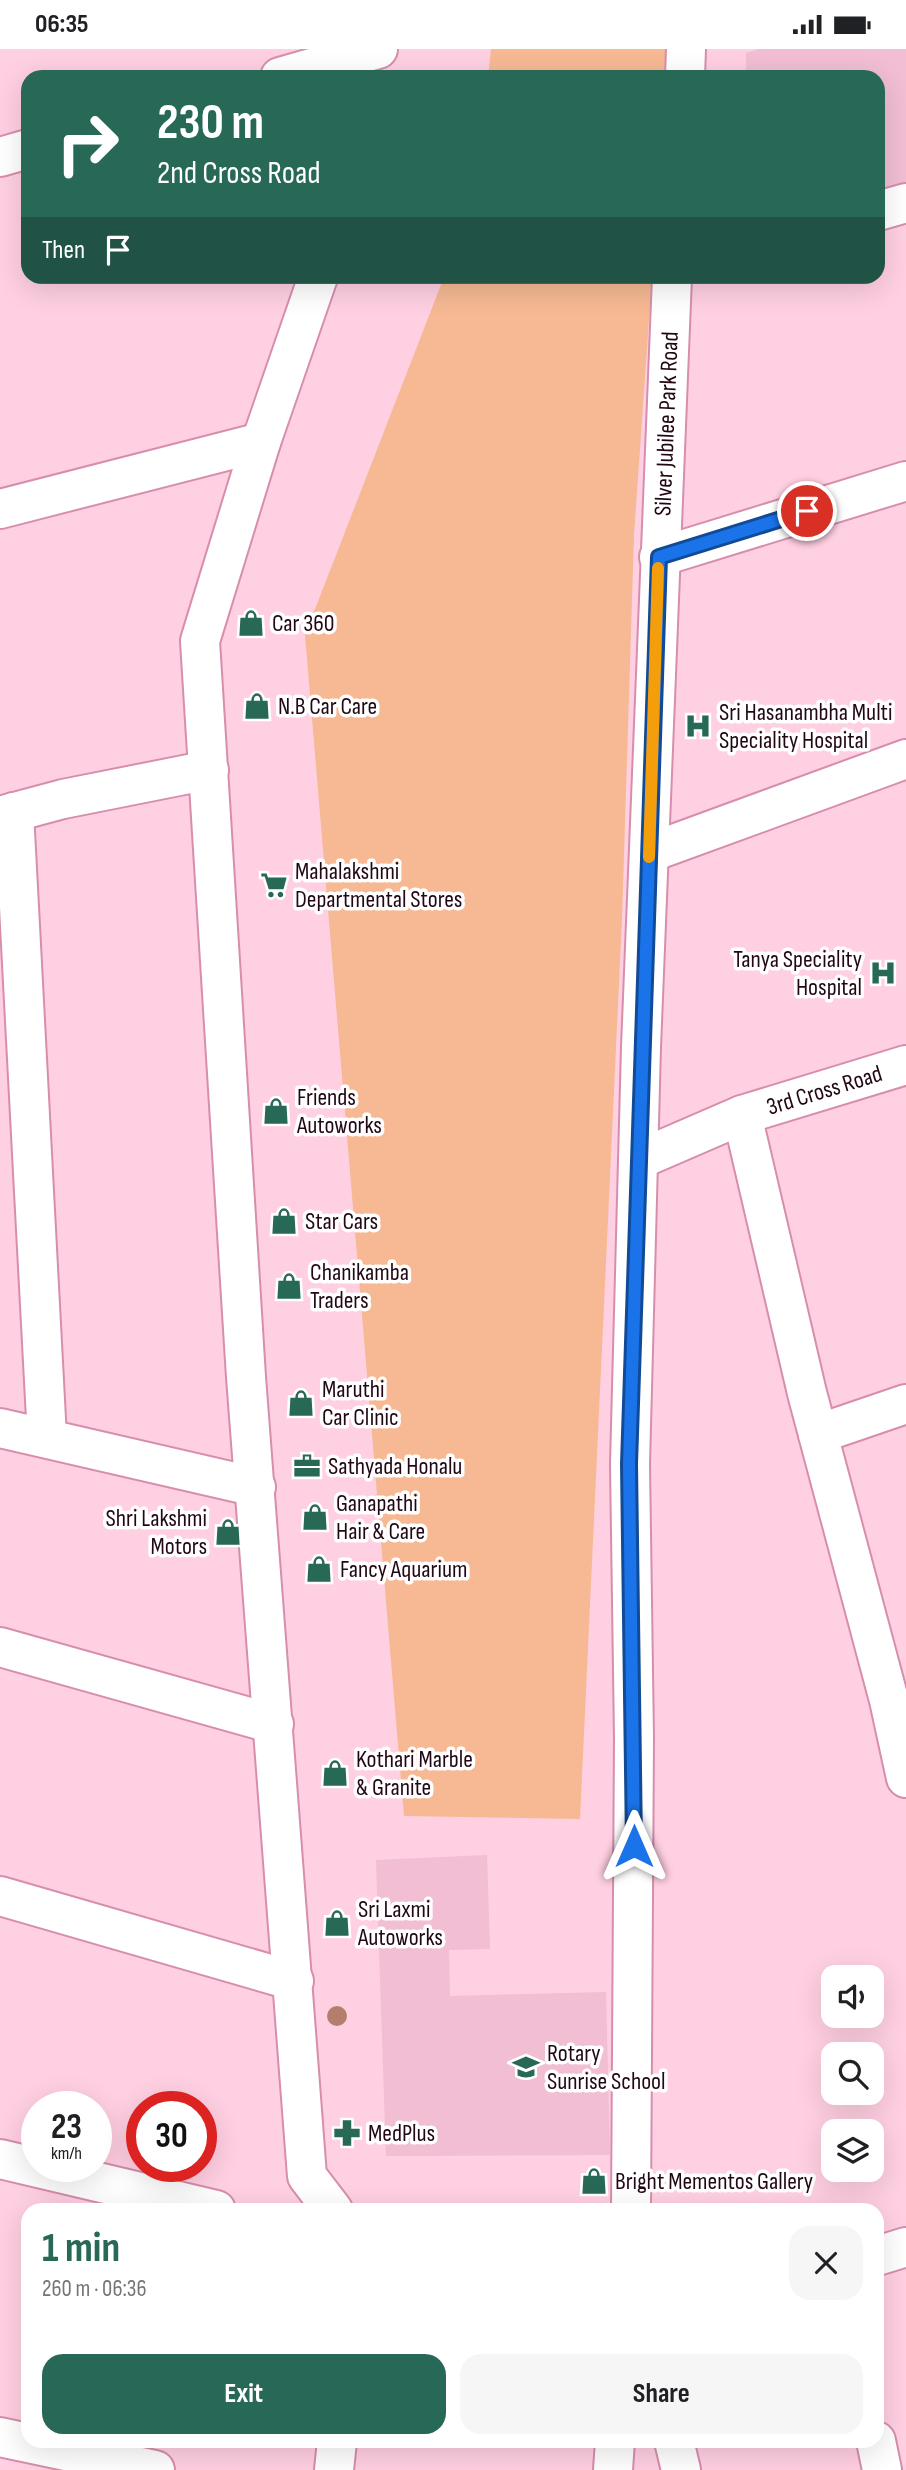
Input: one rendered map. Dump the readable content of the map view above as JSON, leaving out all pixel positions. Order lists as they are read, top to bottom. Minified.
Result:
{"streets":{"street":["Silver Jubilee Park Road","3rd Cross Road"]},"crossings":[["Silver Jubilee Park Road","3rd Cross Road"]],"places":{"shop":["Car 360","N.B Car Care","Friends Autoworks","Star Cars","Chanikamba Traders","Maruthi Car Clinic","Ganapathi Hair & Care","Shri Lakshmi Motors","Fancy Aquarium","Kothari Marble & Granite","Sri Laxmi Autoworks","Bright Mementos Gallery"],"hospital":["Sri Hasanambha Multi Speciality Hospital","Tanya Speciality Hospital"],"supermarket":["Mahalakshmi Departmental Stores"],"office":["Sathyada Honalu"],"school or university":["Rotary Sunrise School"],"pharmacy":["MedPlus"]},"page":{"status":"06:35","turn":["230 m","2nd Cross Road"],"then":"Then","speed":"23 km/h","limit":"30","heading":["1 min","260 m · 06:36"],"buttons":["Exit","Share"]}}
